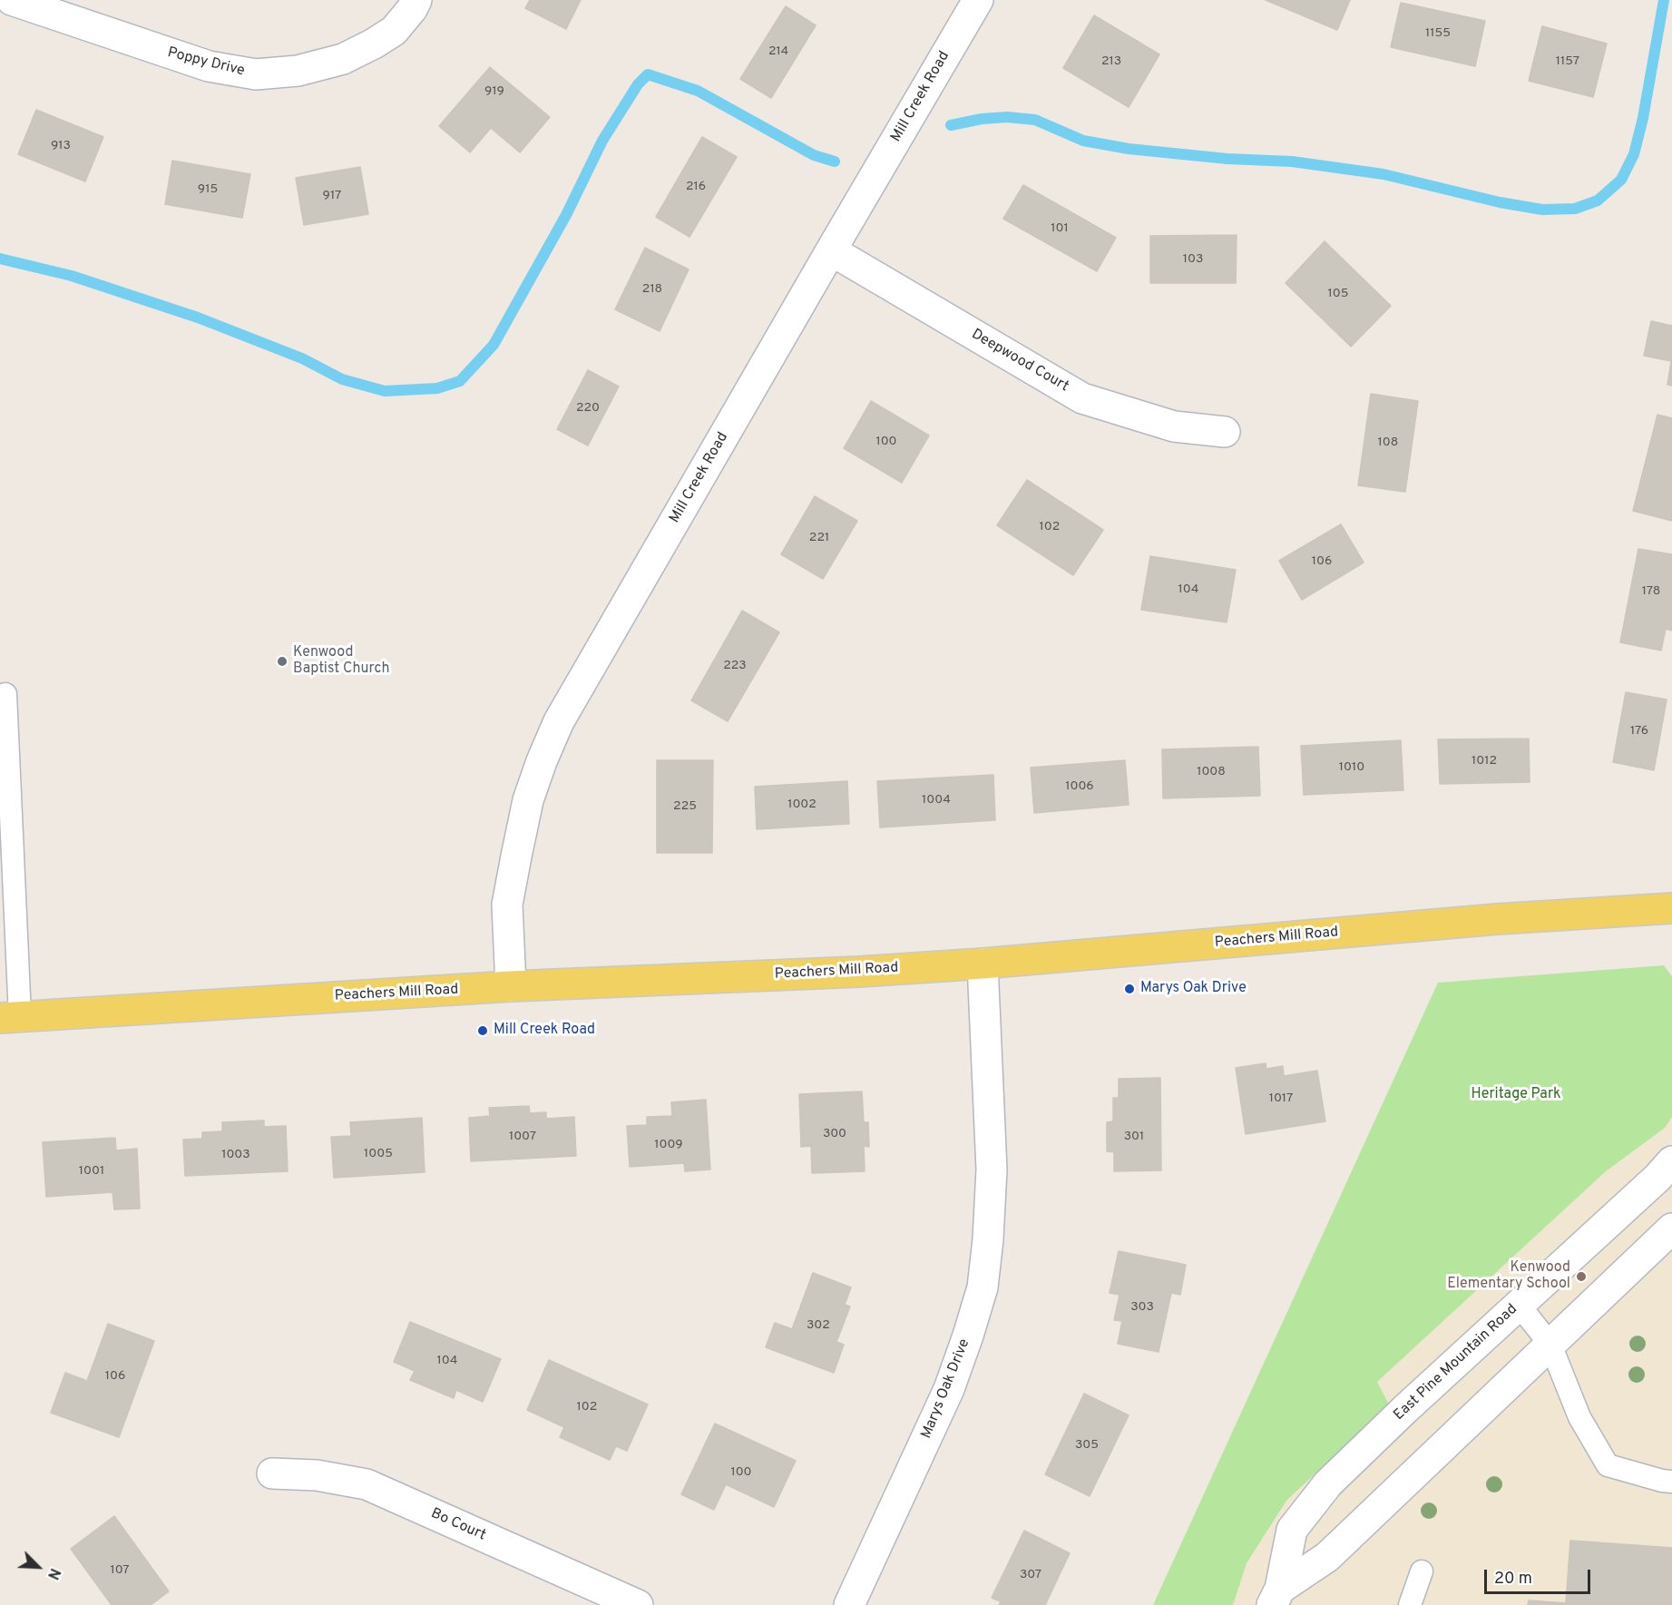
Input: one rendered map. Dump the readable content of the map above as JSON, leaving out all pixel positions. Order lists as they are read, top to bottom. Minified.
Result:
{"streets":{"main road":["Peachers Mill Road"],"street":["Poppy Drive","Mill Creek Road","Deepwood Court","East Pine Mountain Road","Marys Oak Drive","Bo Court"]},"crossings":[["Mill Creek Road","Deepwood Court"],["Mill Creek Road","Peachers Mill Road"],["Peachers Mill Road","Marys Oak Drive"]],"parks":["Heritage Park"],"places":["Kenwood Baptist Church","Marys Oak Drive","Mill Creek Road","Kenwood Elementary School"],"house_numbers":["1155","214","213","1157","919","913","216","915","917","101","103","218","105","220","100","108","102","221","106","104","178","223","176","1012","1010","1008","1006","1004","1002","225","1017","300","1007","301","1009","1005","1003","1001","303","302","104","106","102","305","100","107","307"],"scale_bar":"20 m","north":"bottom right"}
